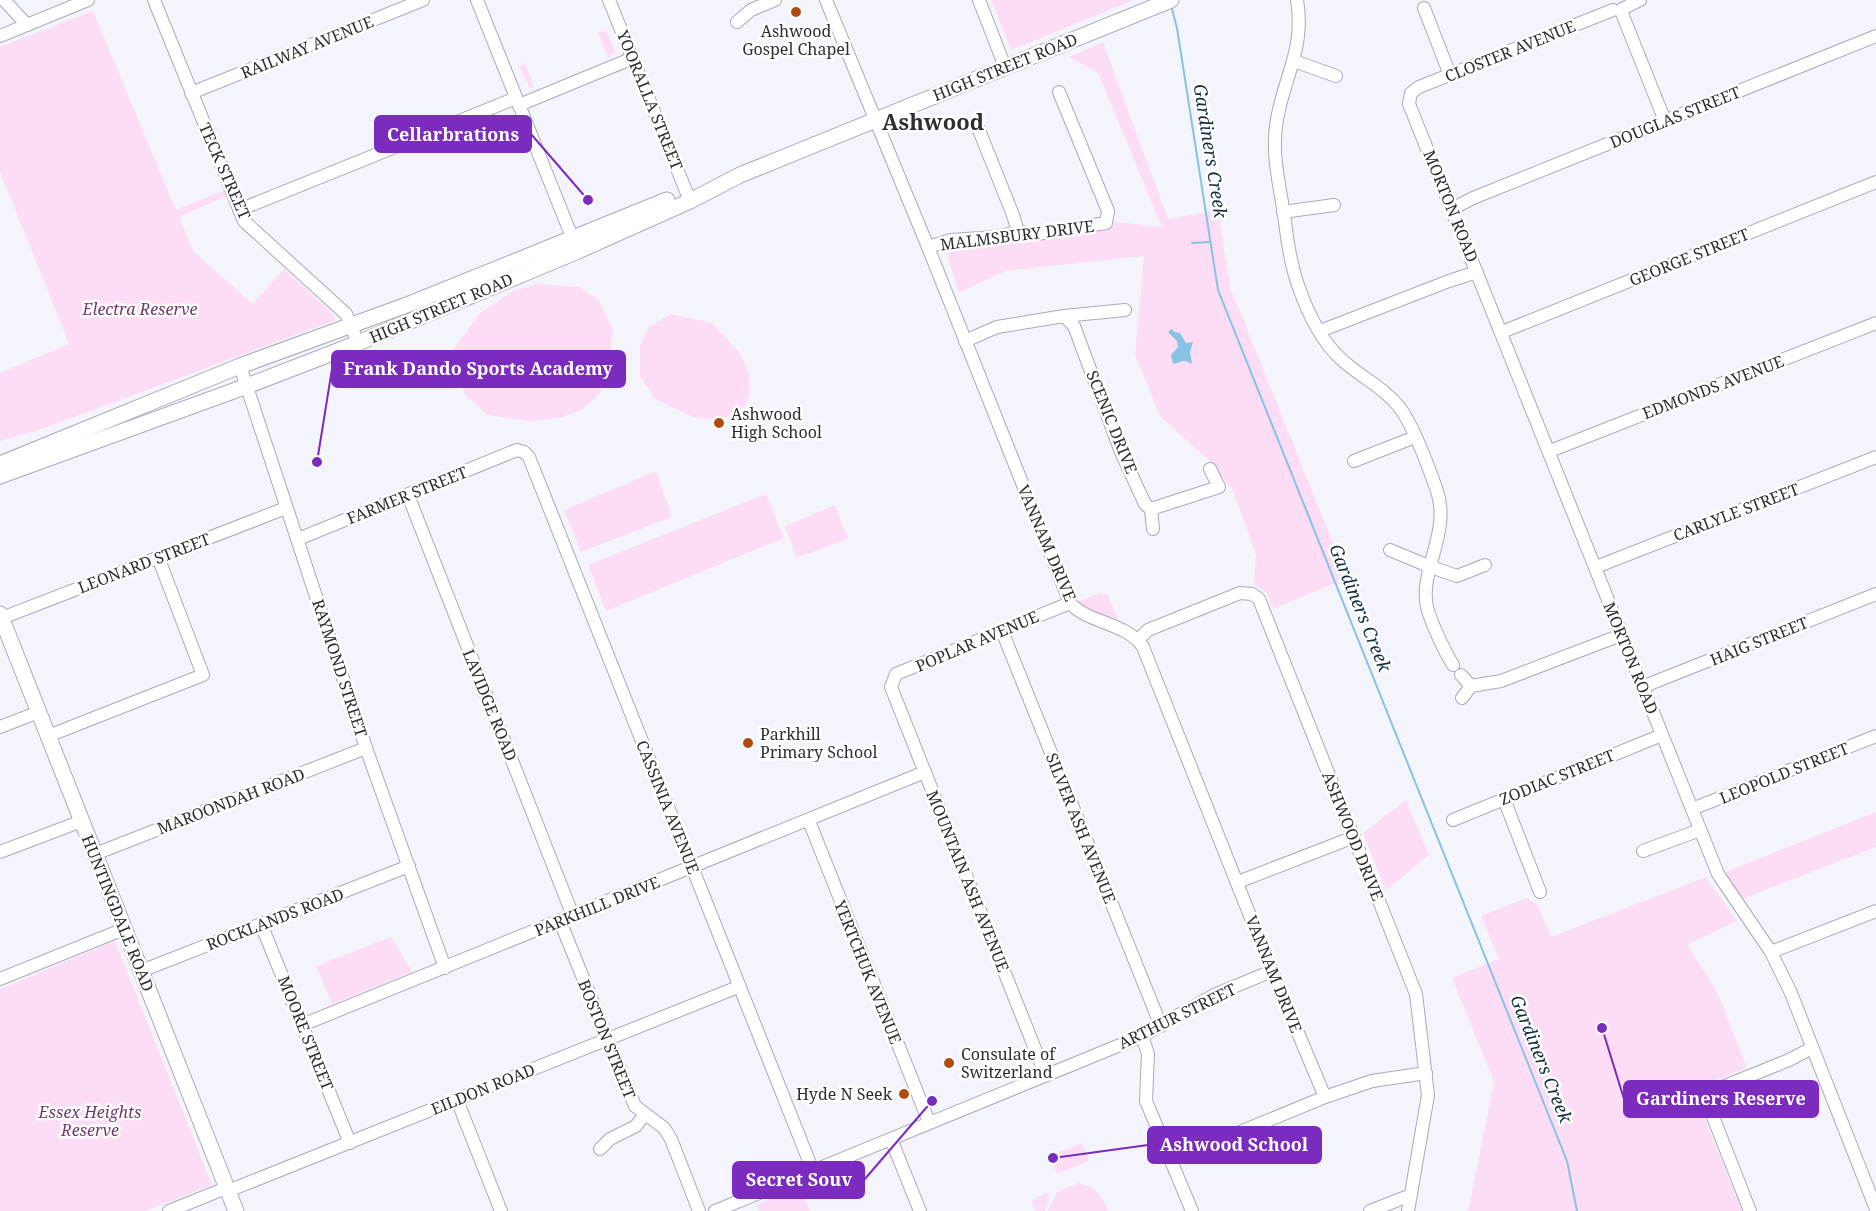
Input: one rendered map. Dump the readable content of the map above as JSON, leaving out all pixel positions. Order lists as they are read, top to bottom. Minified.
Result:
{"streets":{"main road":["HIGH STREET ROAD","HUNTINGDALE ROAD"],"street":["RAILWAY AVENUE","CLOSTER AVENUE","YOORALLA STREET","DOUGLAS STREET","TECK STREET","MORTON ROAD","MALMSBURY DRIVE","GEORGE STREET","EDMONDS AVENUE","SCENIC DRIVE","FARMER STREET","CARLYLE STREET","VANNAM DRIVE","LEONARD STREET","POPLAR AVENUE","HAIG STREET","RAYMOND STREET","LAVIDGE ROAD","LEOPOLD STREET","ZODIAC STREET","MAROONDAH ROAD","CASSINIA AVENUE","SILVER ASH AVENUE","ASHWOOD DRIVE","MOUNTAIN ASH AVENUE","PARKHILL DRIVE","ROCKLANDS ROAD","YERTCHUK AVENUE","ARTHUR STREET","MOORE STREET","BOSTON STREET","EILDON ROAD"]},"crossings":[["RAILWAY AVENUE","TECK STREET"],["CLOSTER AVENUE","MORTON ROAD"],["HIGH STREET ROAD","YOORALLA STREET"],["HIGH STREET ROAD","TECK STREET"],["HIGH STREET ROAD","VANNAM DRIVE"],["HIGH STREET ROAD","RAYMOND STREET"],["DOUGLAS STREET","MORTON ROAD"],["MORTON ROAD","GEORGE STREET"],["MORTON ROAD","EDMONDS AVENUE"],["MORTON ROAD","CARLYLE STREET"],["MORTON ROAD","HAIG STREET"],["MORTON ROAD","LEOPOLD STREET"],["MORTON ROAD","ZODIAC STREET"],["MALMSBURY DRIVE","VANNAM DRIVE"],["FARMER STREET","RAYMOND STREET"],["FARMER STREET","LAVIDGE ROAD"],["FARMER STREET","CASSINIA AVENUE"],["VANNAM DRIVE","POPLAR AVENUE"],["VANNAM DRIVE","ASHWOOD DRIVE"],["VANNAM DRIVE","ARTHUR STREET"],["LEONARD STREET","RAYMOND STREET"],["LEONARD STREET","HUNTINGDALE ROAD"],["POPLAR AVENUE","SILVER ASH AVENUE"],["POPLAR AVENUE","MOUNTAIN ASH AVENUE"],["RAYMOND STREET","MAROONDAH ROAD"],["RAYMOND STREET","PARKHILL DRIVE"],["RAYMOND STREET","ROCKLANDS ROAD"],["LAVIDGE ROAD","PARKHILL DRIVE"],["MAROONDAH ROAD","HUNTINGDALE ROAD"],["CASSINIA AVENUE","PARKHILL DRIVE"],["CASSINIA AVENUE","ARTHUR STREET"],["CASSINIA AVENUE","EILDON ROAD"],["SILVER ASH AVENUE","ARTHUR STREET"],["MOUNTAIN ASH AVENUE","PARKHILL DRIVE"],["MOUNTAIN ASH AVENUE","ARTHUR STREET"],["PARKHILL DRIVE","YERTCHUK AVENUE"],["PARKHILL DRIVE","MOORE STREET"],["PARKHILL DRIVE","BOSTON STREET"],["HUNTINGDALE ROAD","ROCKLANDS ROAD"],["HUNTINGDALE ROAD","EILDON ROAD"],["ROCKLANDS ROAD","MOORE STREET"],["YERTCHUK AVENUE","ARTHUR STREET"],["MOORE STREET","EILDON ROAD"],["BOSTON STREET","EILDON ROAD"]],"districts":["Ashwood"],"water":["Gardiners Creek"],"parks":["Electra Reserve","Essex Heights Reserve"],"places":["Ashwood Gospel Chapel","Cellarbrations","Ashwood High School","Frank Dando Sports Academy","Parkhill Primary School","Gardiners Reserve","Consulate of Switzerland","Hyde N Seek","Secret Souv","Ashwood School"]}
